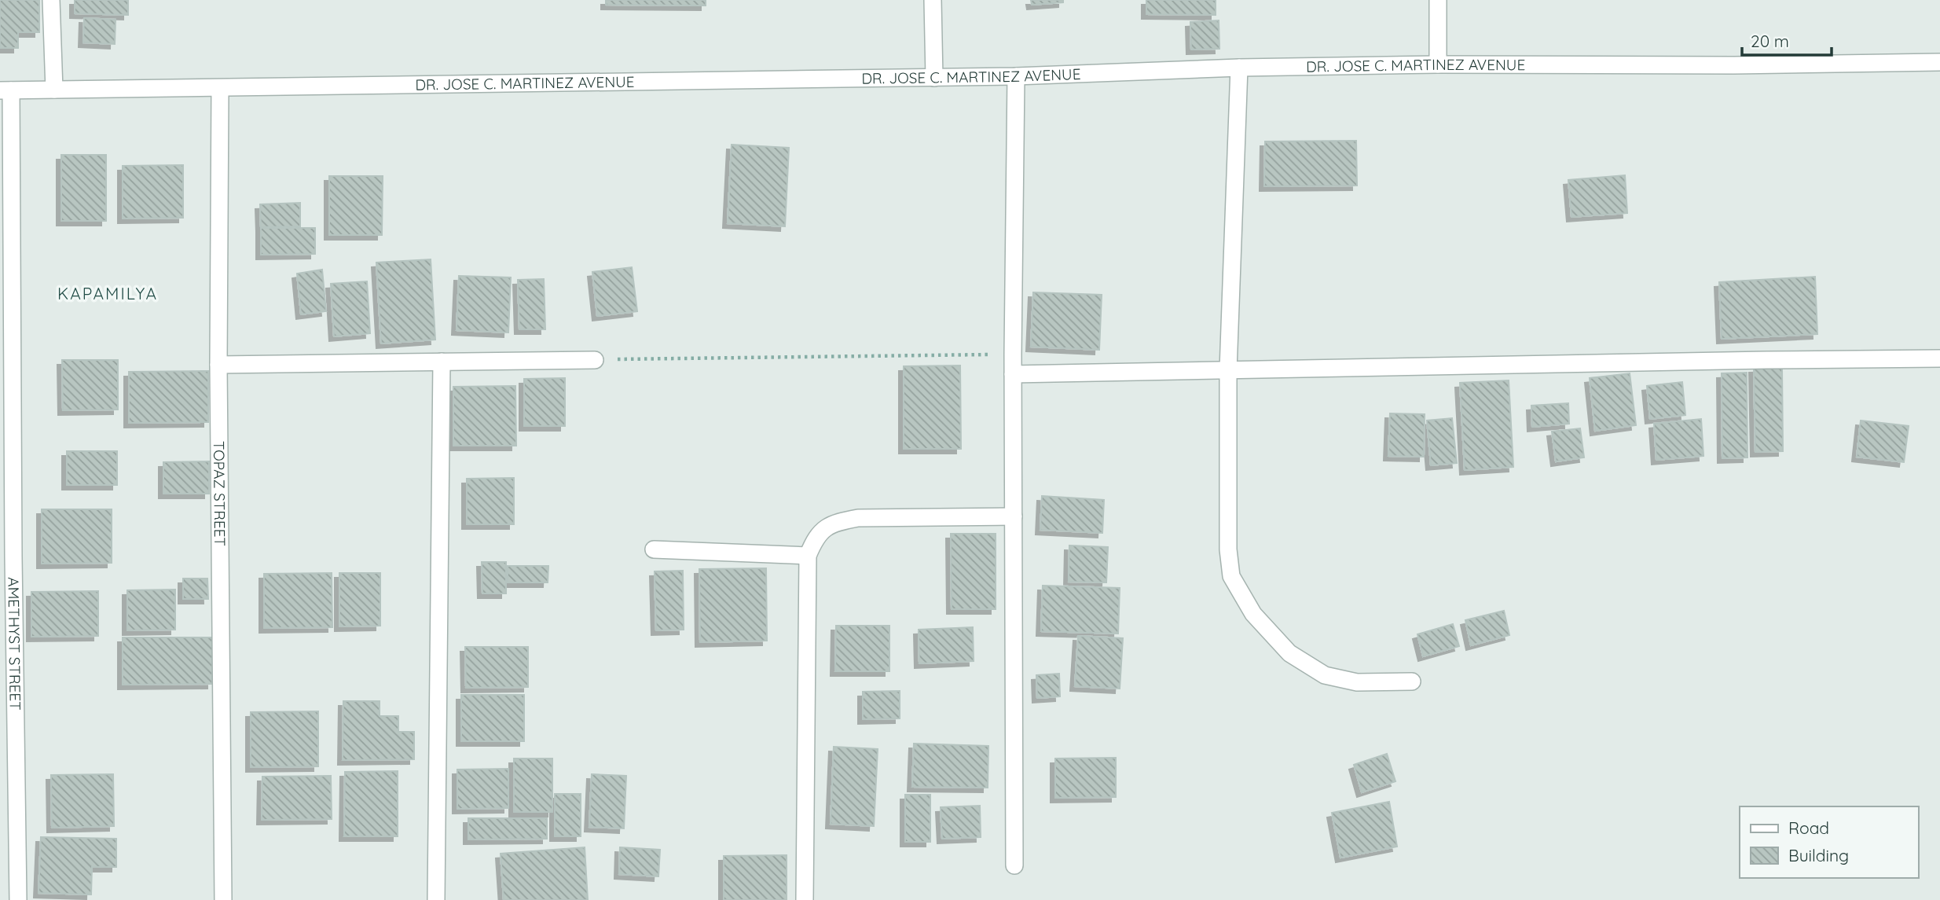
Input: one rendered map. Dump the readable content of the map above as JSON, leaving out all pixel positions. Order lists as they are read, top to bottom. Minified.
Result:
{"streets":{"street":["DR. JOSE C. MARTINEZ AVENUE","TOPAZ STREET","AMETHYST STREET"]},"crossings":[["DR. JOSE C. MARTINEZ AVENUE","TOPAZ STREET"],["DR. JOSE C. MARTINEZ AVENUE","AMETHYST STREET"]],"districts":["KAPAMILYA"],"legend":["Road","Building"],"scale_bar":"20 m"}
